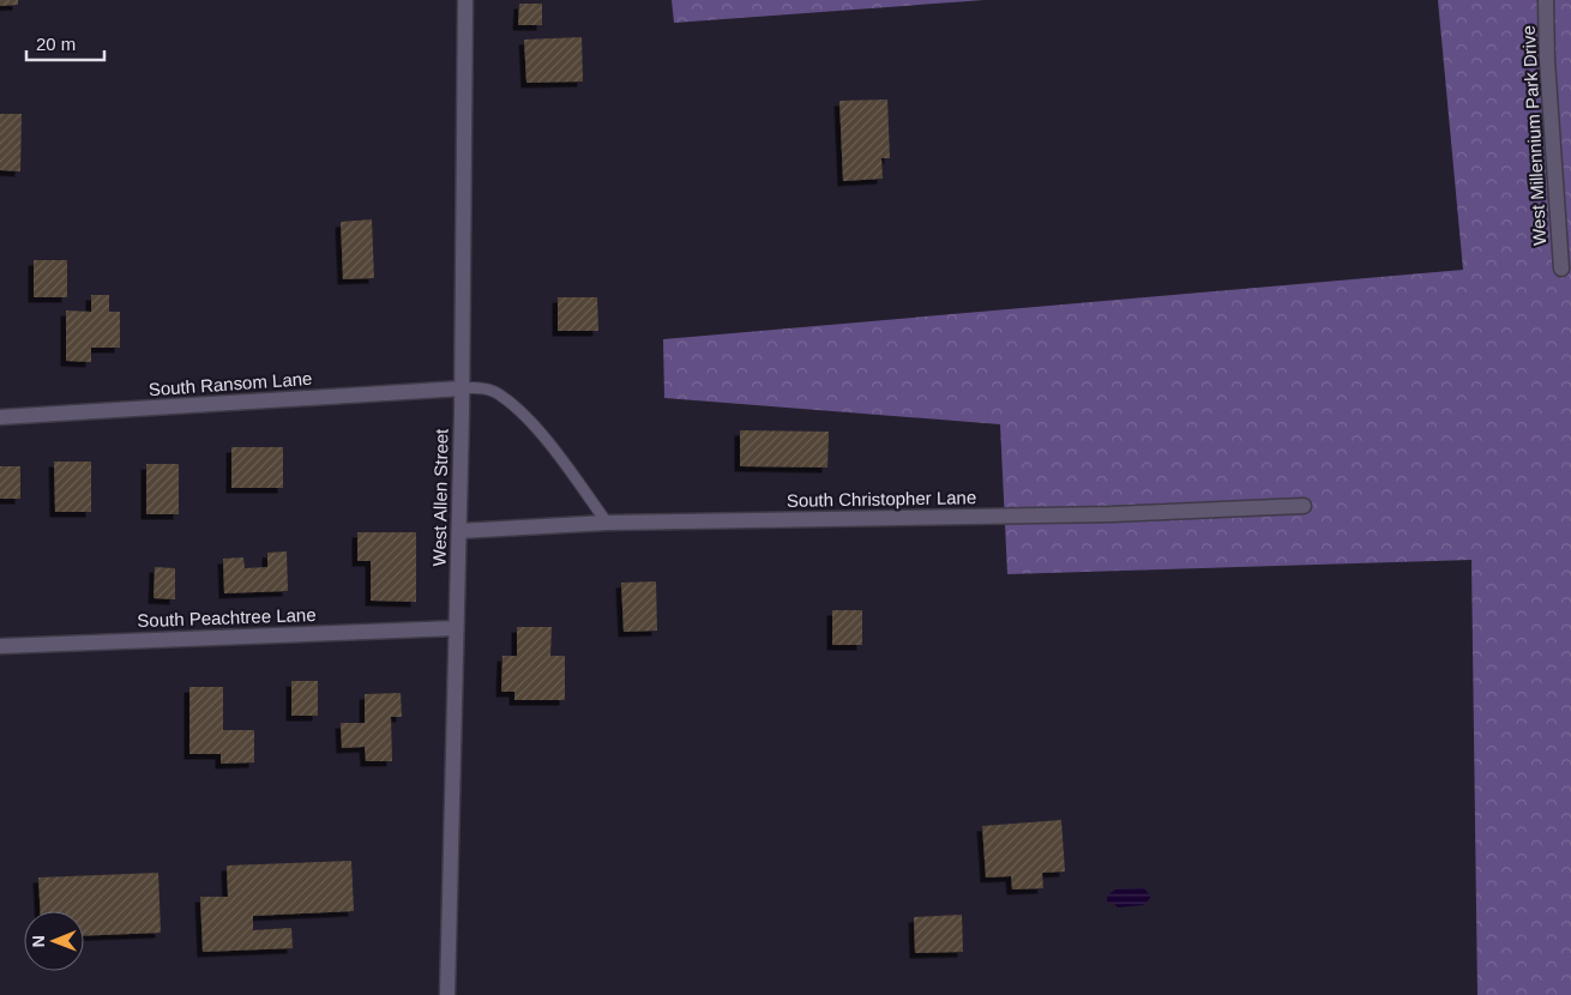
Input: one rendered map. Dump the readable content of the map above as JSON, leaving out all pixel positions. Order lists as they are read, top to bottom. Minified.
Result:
{"streets":{"street":["West Millennium Park Drive","South Ransom Lane","West Allen Street","South Christopher Lane","South Peachtree Lane"]},"crossings":[["South Ransom Lane","West Allen Street"],["West Allen Street","South Christopher Lane"],["West Allen Street","South Peachtree Lane"]],"scale_bar":"20 m","north":"left"}
